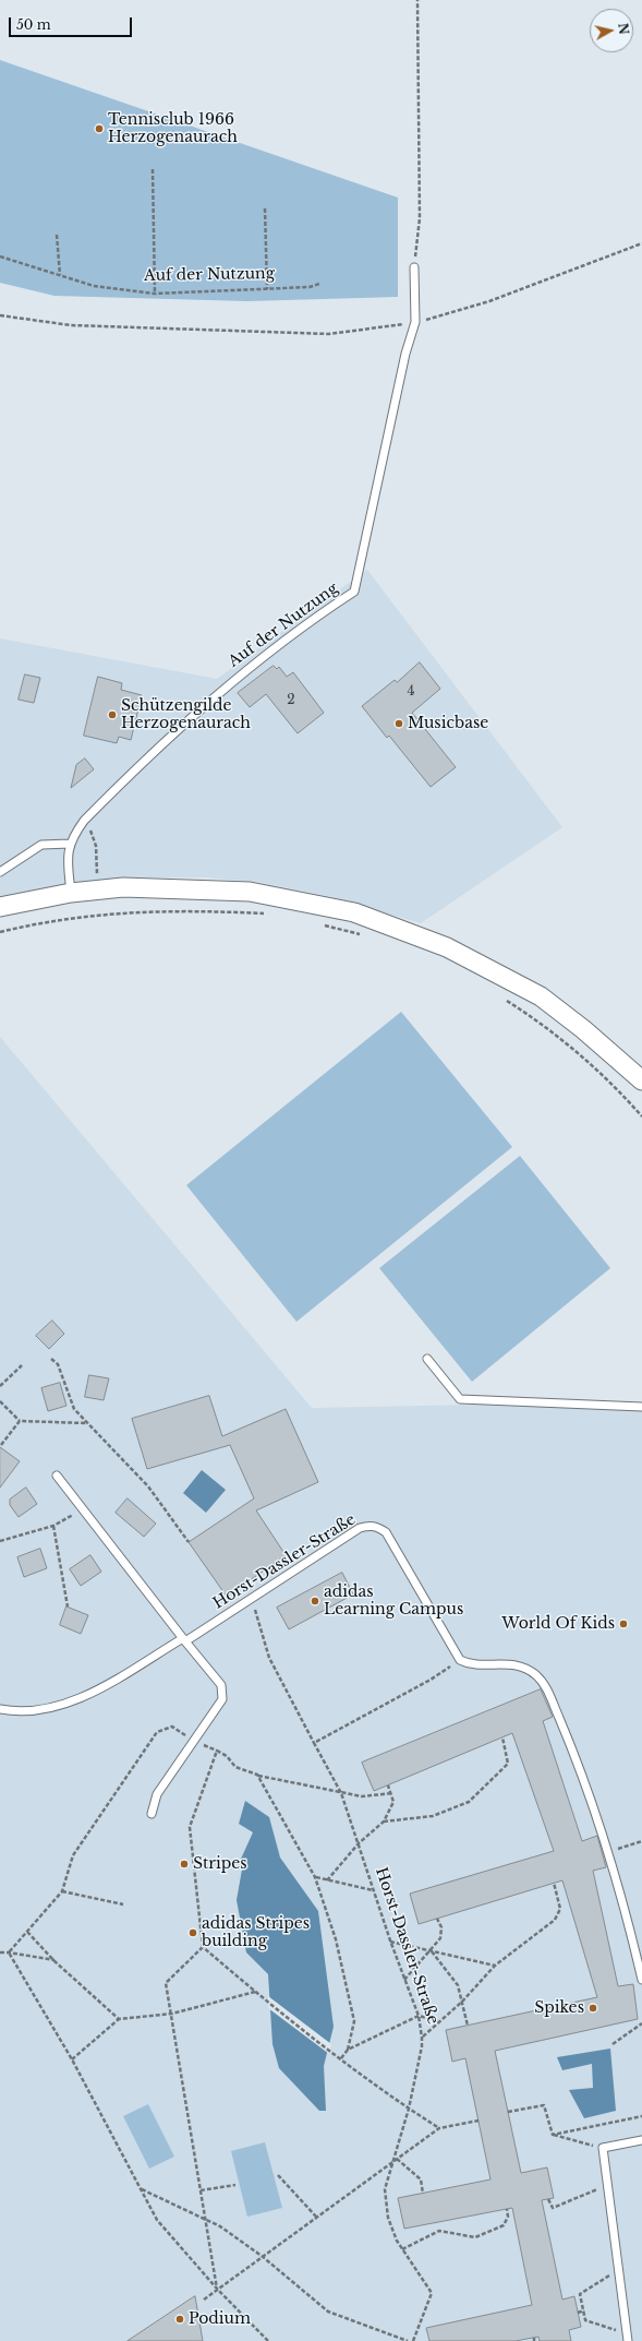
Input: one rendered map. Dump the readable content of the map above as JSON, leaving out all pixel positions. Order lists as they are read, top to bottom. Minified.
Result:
{"streets":{"lane":["Auf der Nutzung","Horst-Dassler-Straße"]},"places":["Tennisclub 1966 Herzogenaurach","Schützengilde Herzogenaurach","Musicbase","adidas Learning Campus","World Of Kids","Stripes","adidas Stripes building","Spikes","Podium"],"house_numbers":["4","2"],"scale_bar":"50 m","north":"right"}
